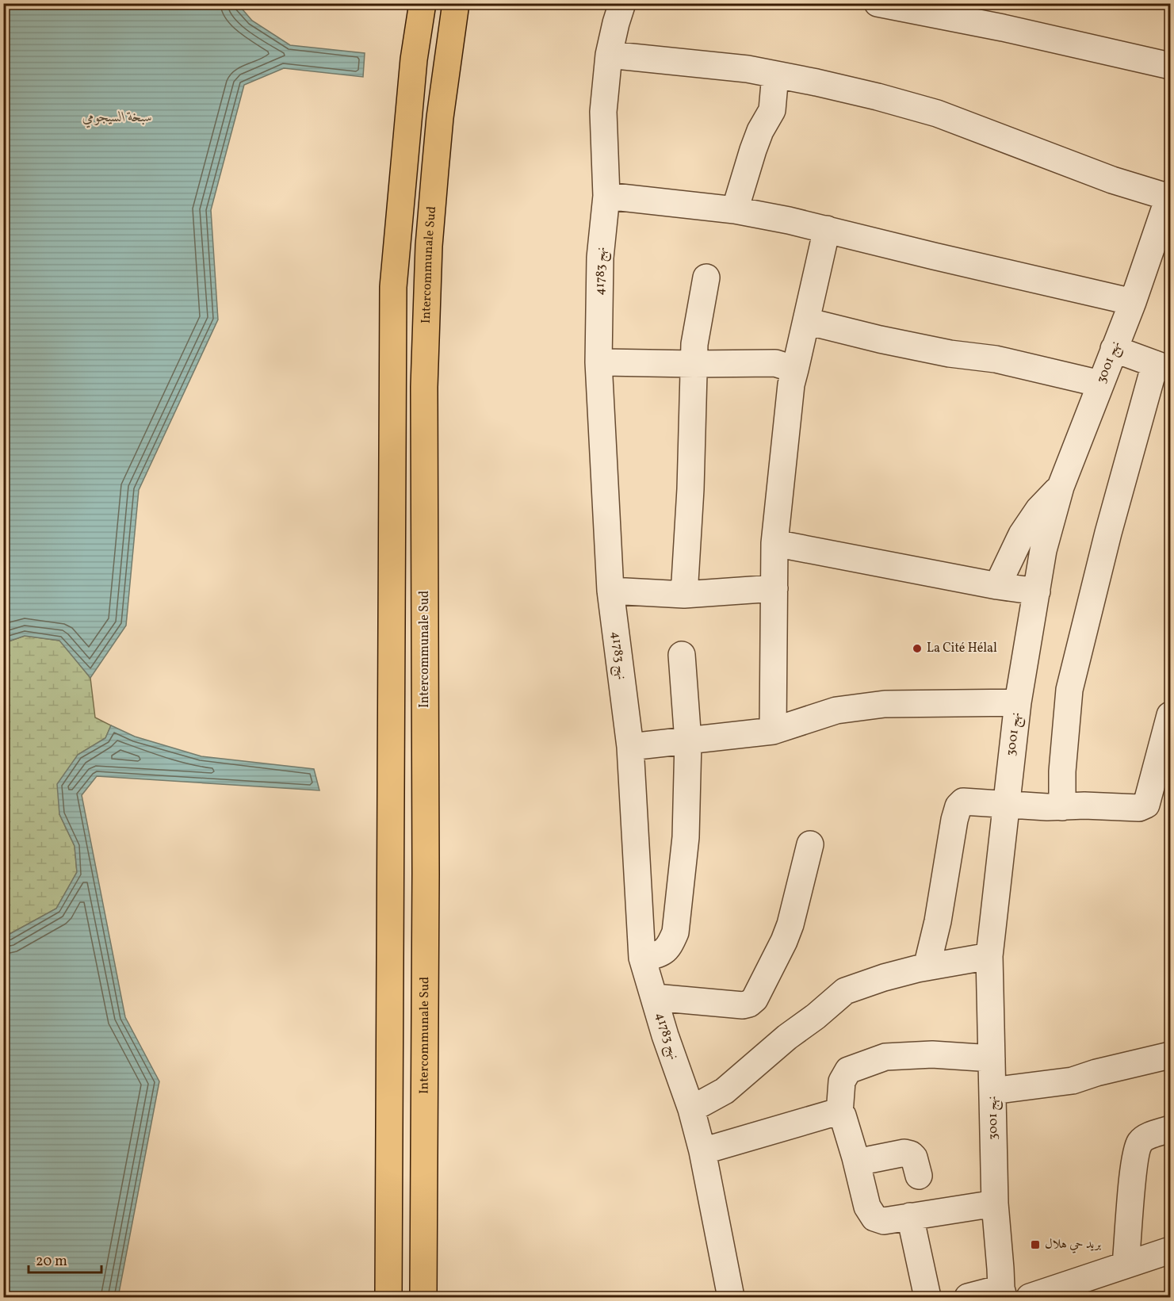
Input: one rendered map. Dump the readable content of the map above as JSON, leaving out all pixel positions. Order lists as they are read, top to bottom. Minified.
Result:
{"streets":{"highway":["Intercommunale Sud"],"street":["نهج 41783","نهج 3001"]},"water":["سبخة السيجومي"],"places":{"other":["La Cité Hélal"],"transit":["بريد حي هلال"]},"scale_bar":"20 m"}
